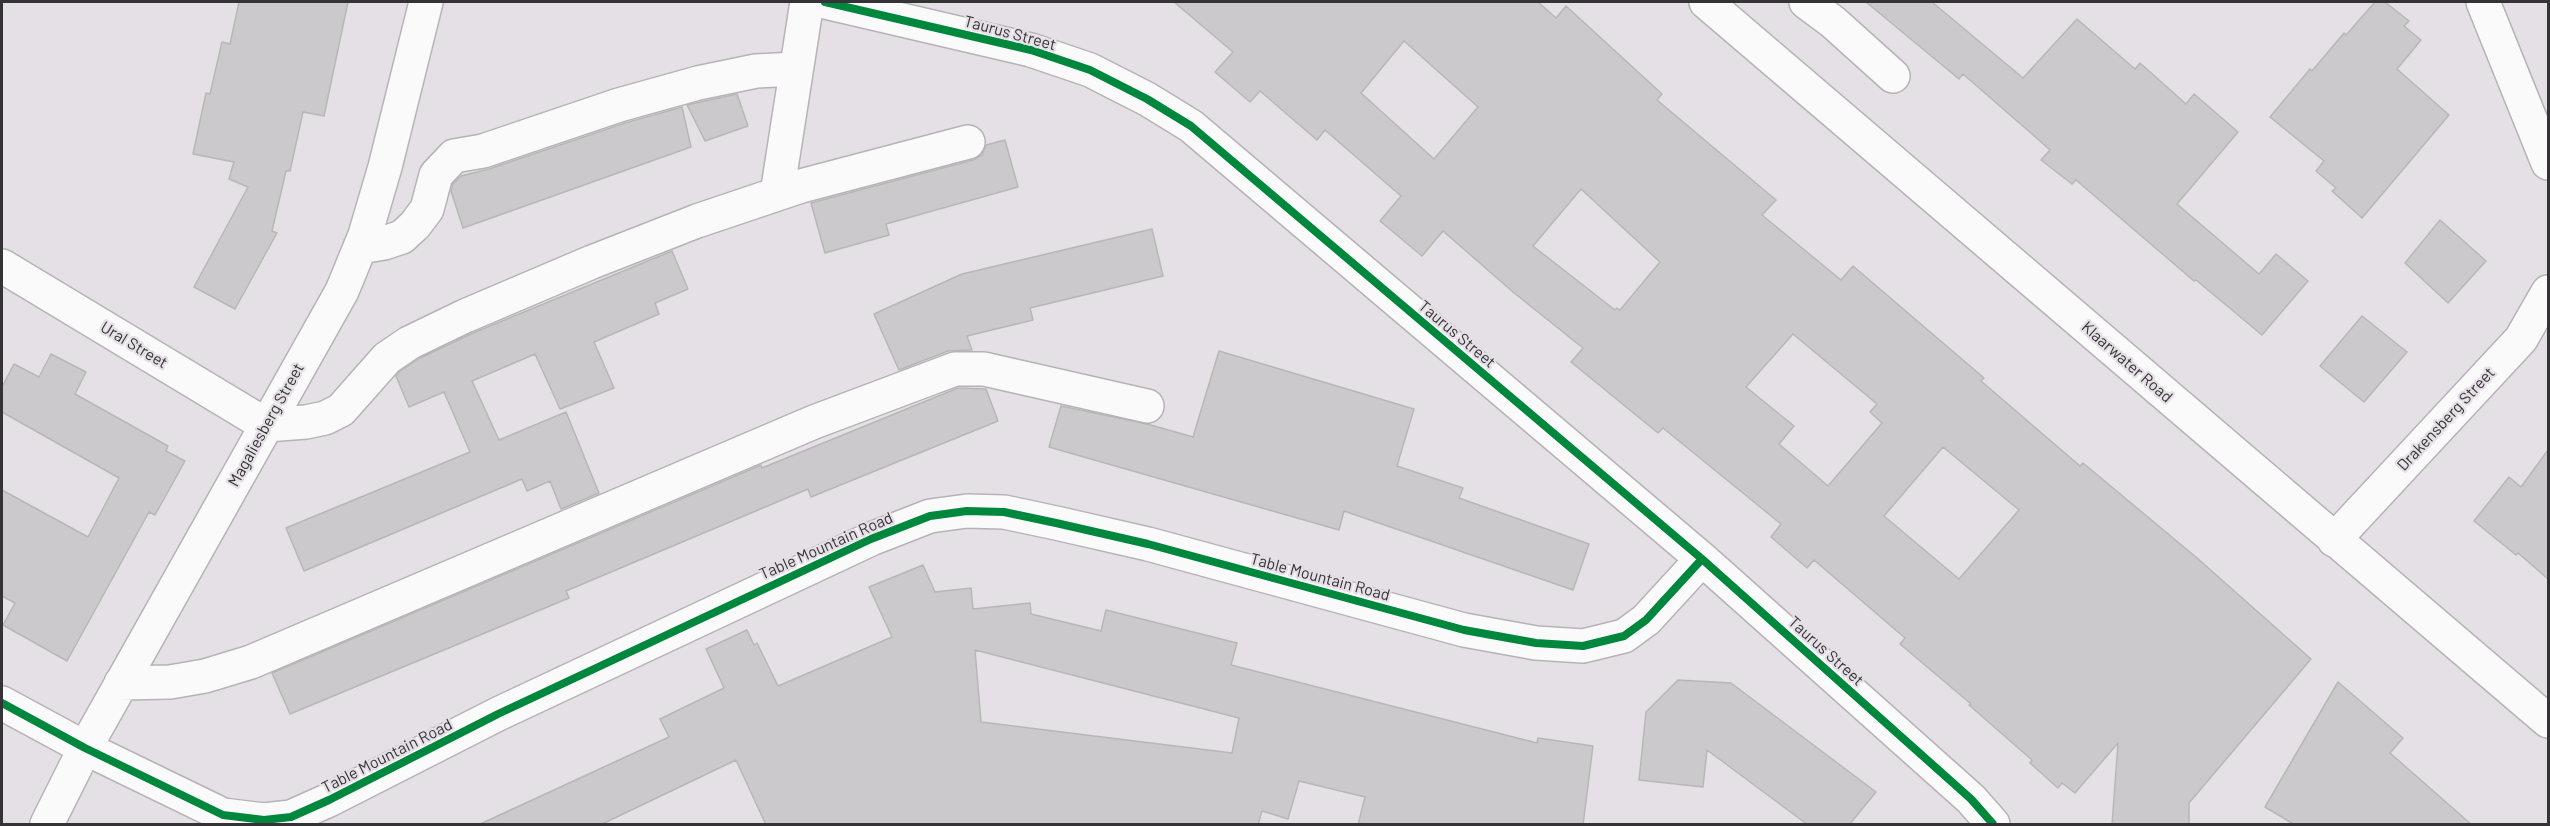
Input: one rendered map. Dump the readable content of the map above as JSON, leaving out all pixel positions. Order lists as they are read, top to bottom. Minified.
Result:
{"streets":{"street":["Taurus Street","Ural Street","Klaarwater Road","Drakensberg Street","Magaliesberg Street","Table Mountain Road"]},"crossings":[["Taurus Street","Table Mountain Road"],["Ural Street","Magaliesberg Street"],["Klaarwater Road","Drakensberg Street"],["Magaliesberg Street","Table Mountain Road"]]}
